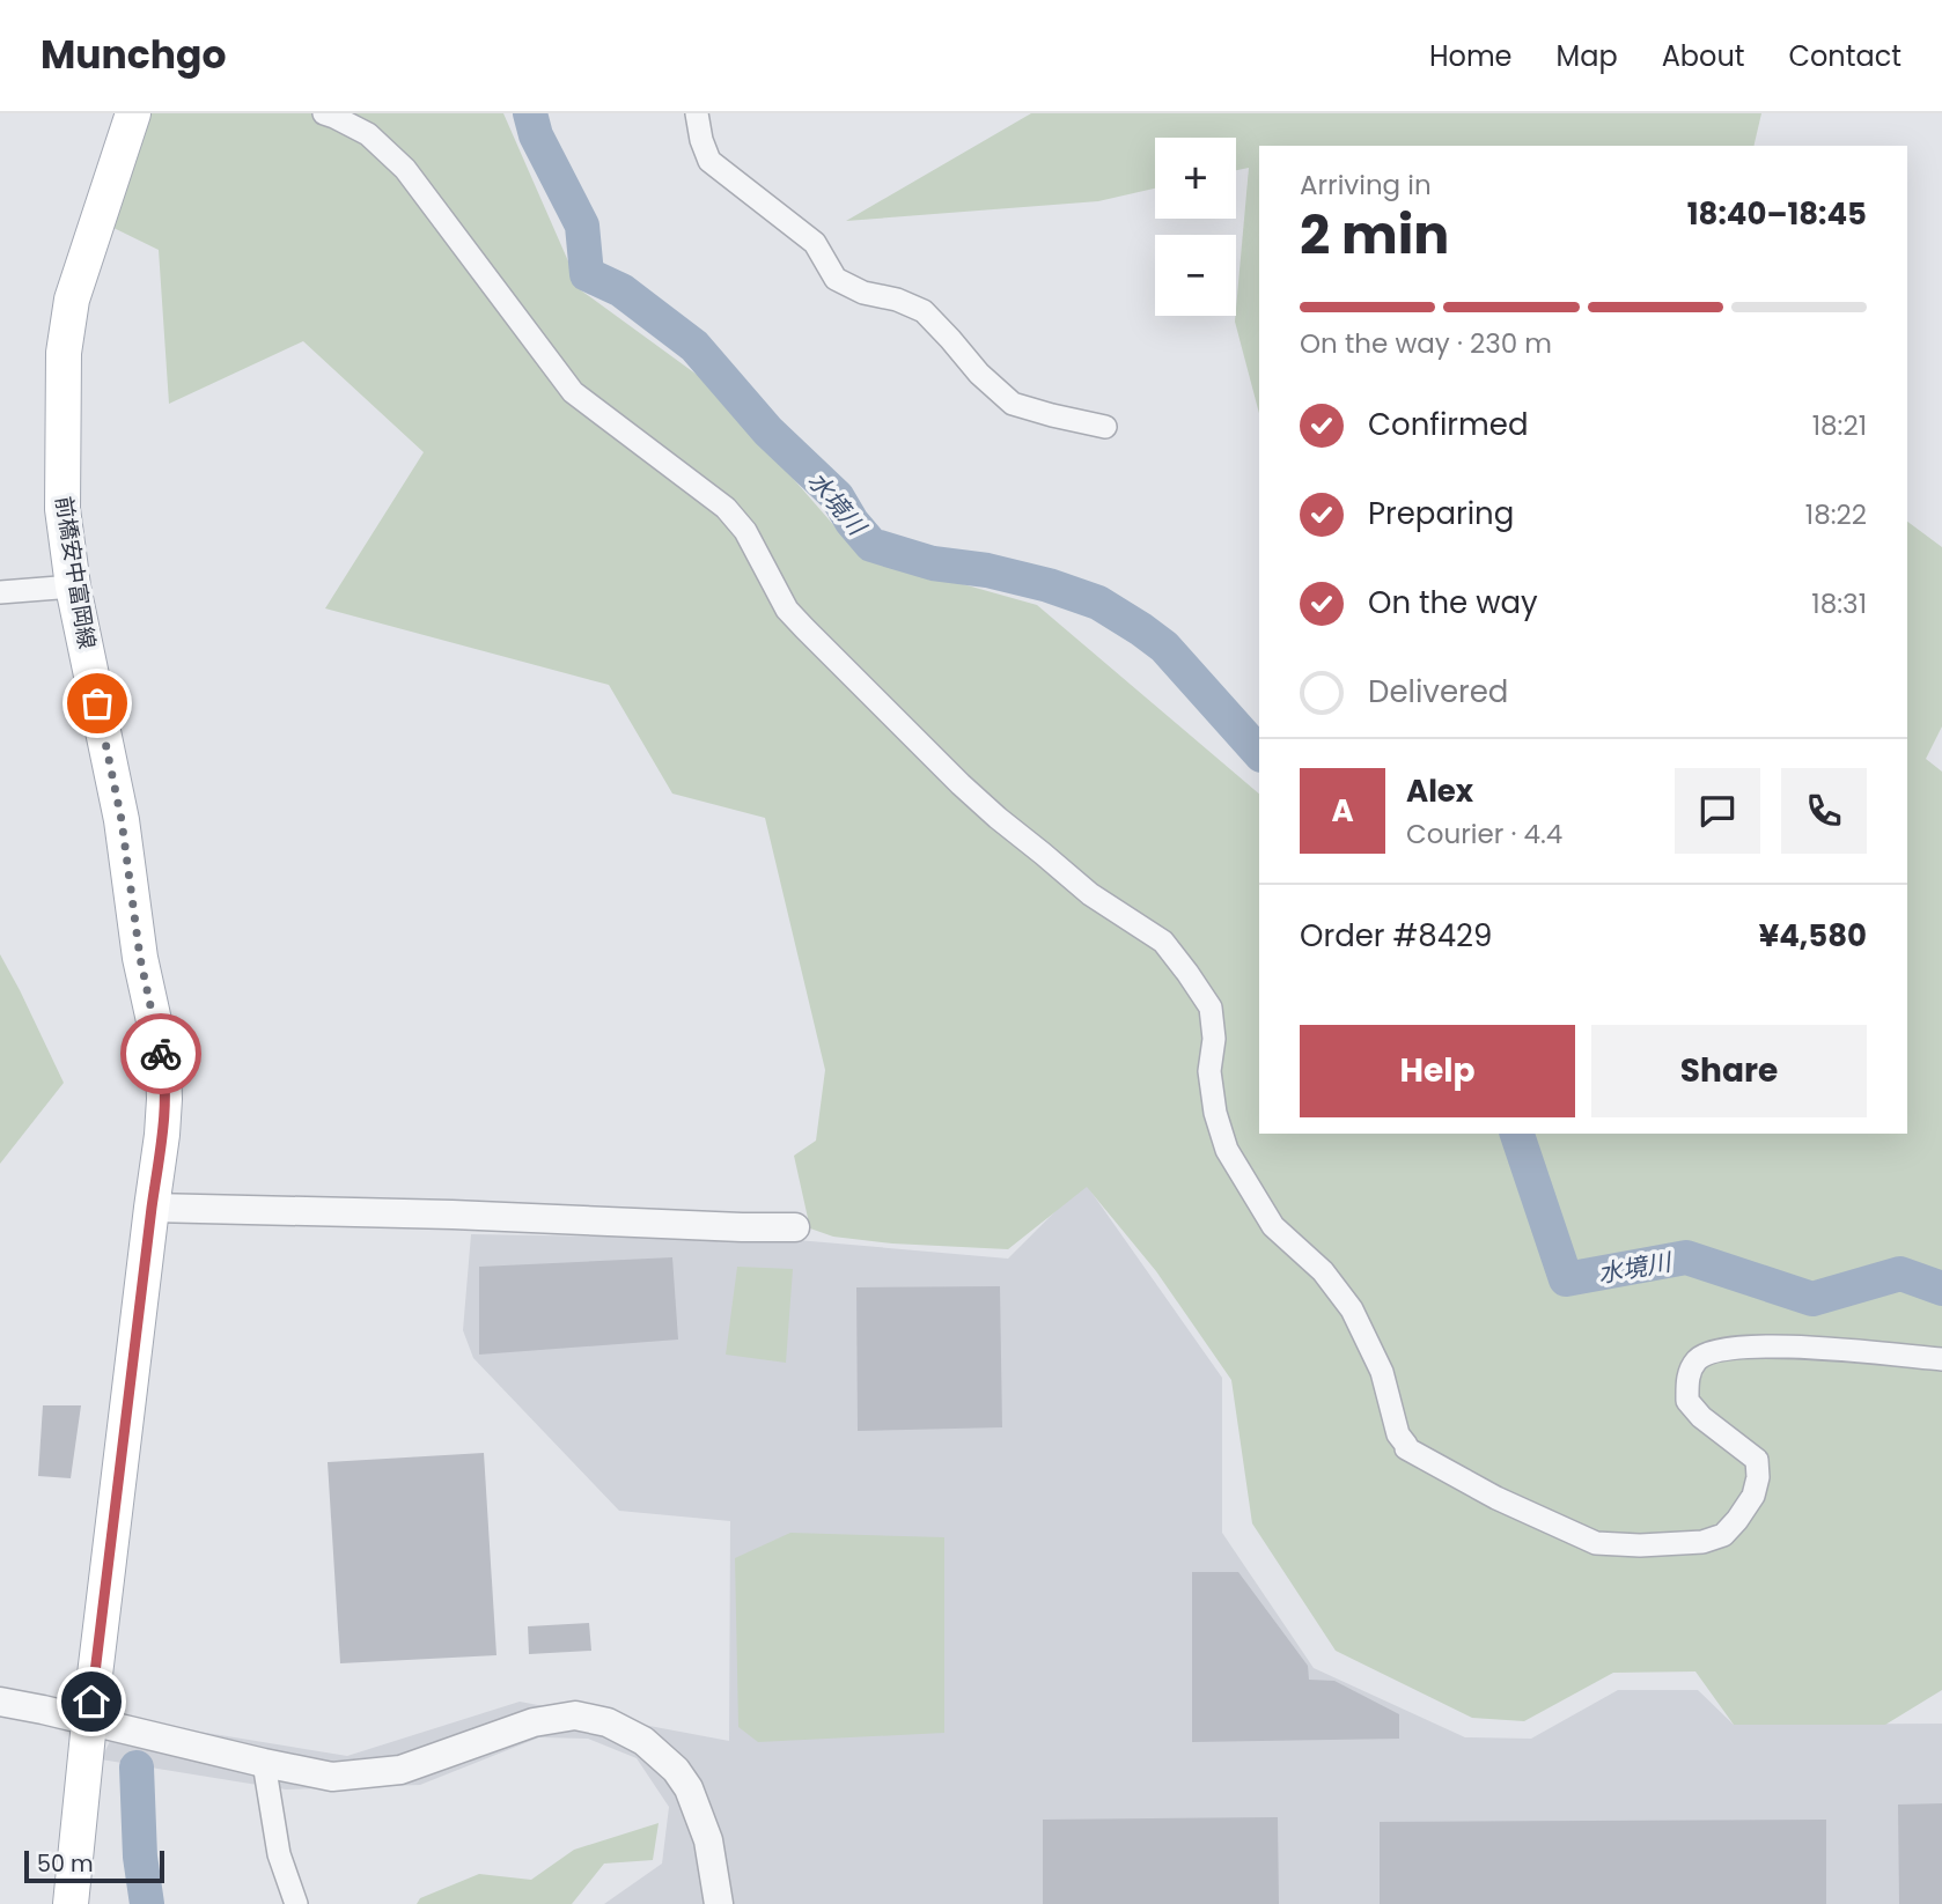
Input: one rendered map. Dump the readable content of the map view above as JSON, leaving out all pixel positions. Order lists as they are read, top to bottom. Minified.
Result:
{"streets":{"main road":["前橋安中富岡線"]},"water":["水境川"],"scale_bar":"50 m","page":{"header":"Munchgo","nav":["Home","Map","About","Contact"],"map_buttons":["+","−"],"heading":["2 min","Arriving in","18:40–18:45"],"panel":["Alex","Courier · 4.4","Order #8429","¥4,580"],"bar":"On the way · 230 m","list":[["Confirmed","18:21"],["Preparing","18:22"],["On the way","18:31"],"Delivered"],"round":"A","buttons":["Help","Share"],"scale":"50 m"}}
